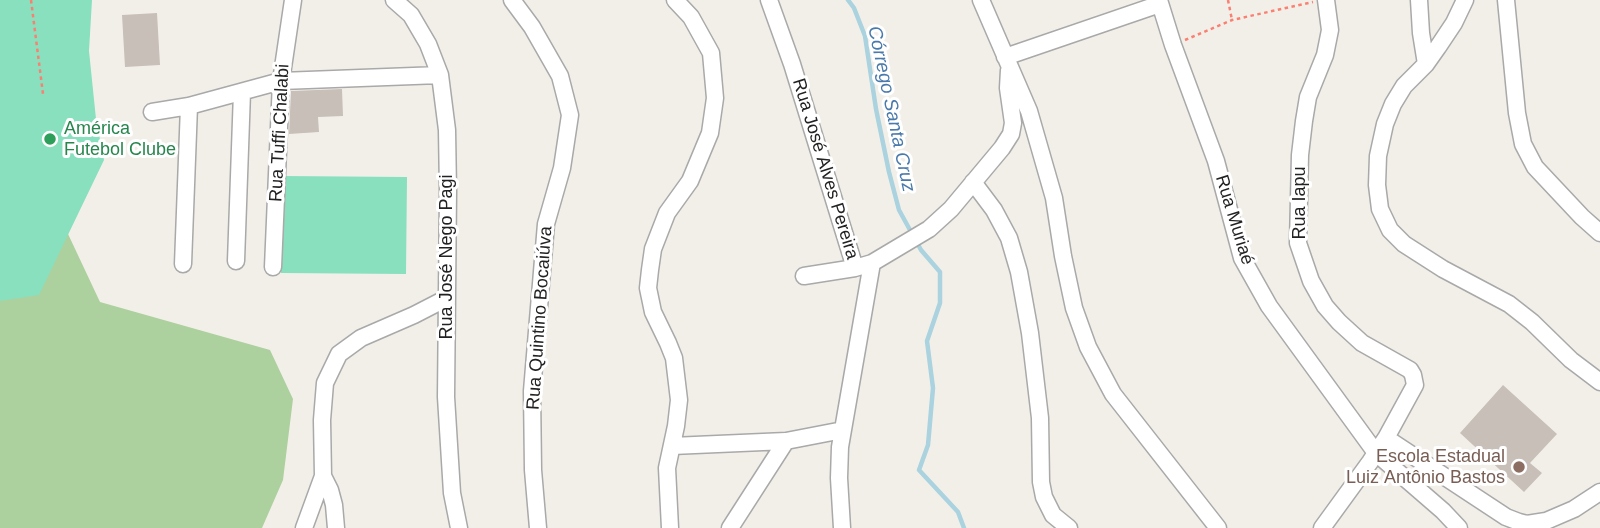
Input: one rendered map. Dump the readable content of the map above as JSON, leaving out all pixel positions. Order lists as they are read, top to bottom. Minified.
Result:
{"streets":{"street":["Rua Tuffi Chalabi","Rua José Alves Pereira","Rua Iapu","Rua Muriaé","Rua José Nego Pagi","Rua Quintino Bocaiúva"]},"water":["Córrego Santa Cruz"],"places":["América Futebol Clube","Escola Estadual Luiz Antônio Bastos"]}
